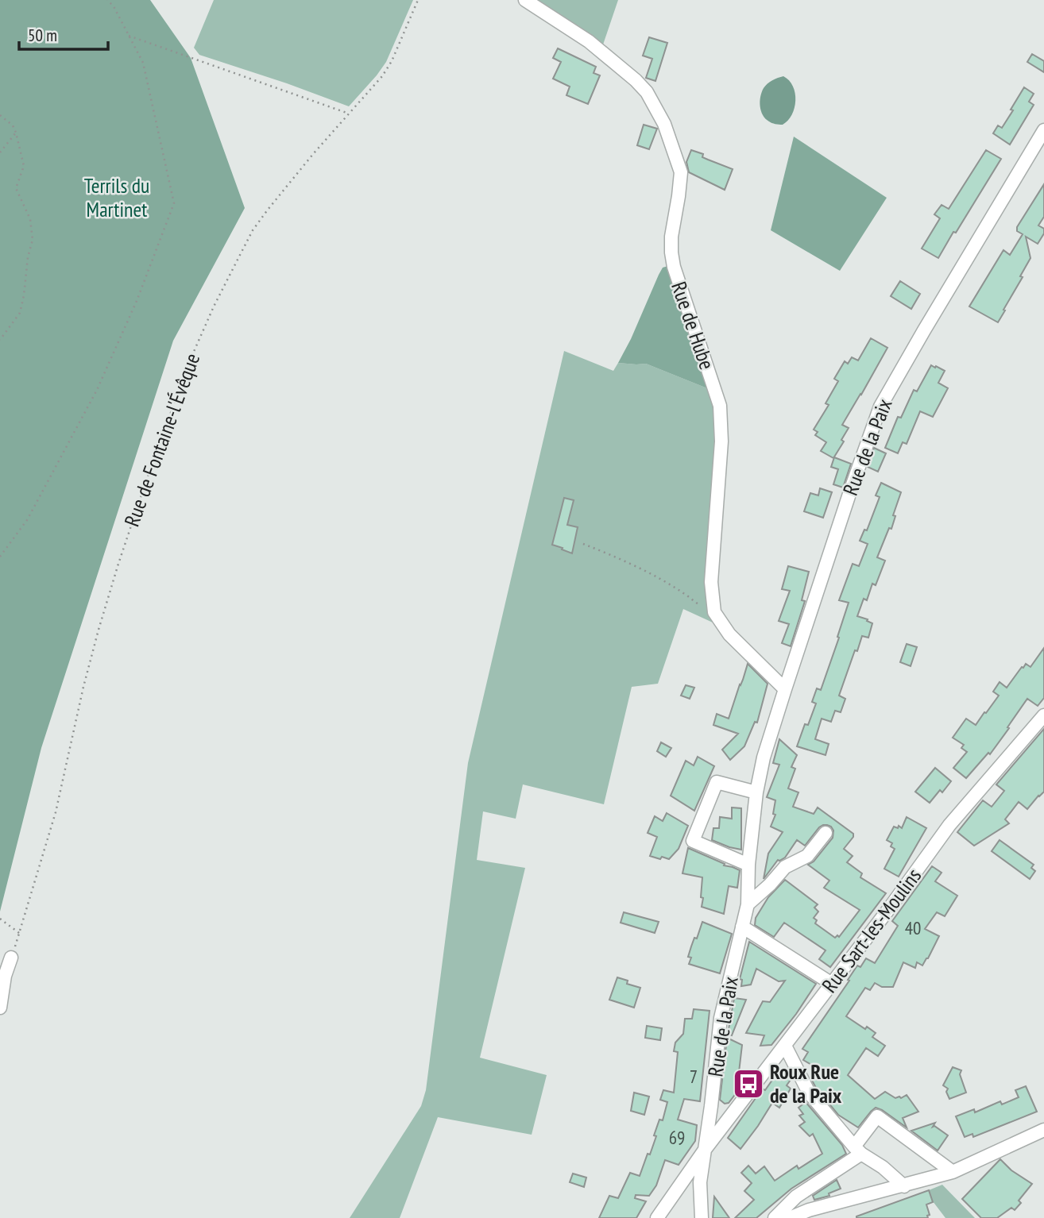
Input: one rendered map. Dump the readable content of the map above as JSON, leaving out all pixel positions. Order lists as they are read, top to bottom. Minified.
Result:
{"streets":{"street":["Rue de Hube","Rue de la Paix","Rue Sart-les-Moulins"],"path":["Rue de Fontaine-l'Évêque"]},"crossings":[["Rue de Hube","Rue de la Paix"],["Rue de la Paix","Rue Sart-les-Moulins"]],"parks":["Terrils du Martinet"],"places":{"bus stop":["Roux Rue de la Paix"]},"house_numbers":["40","7","69"],"scale_bar":"50 m"}
